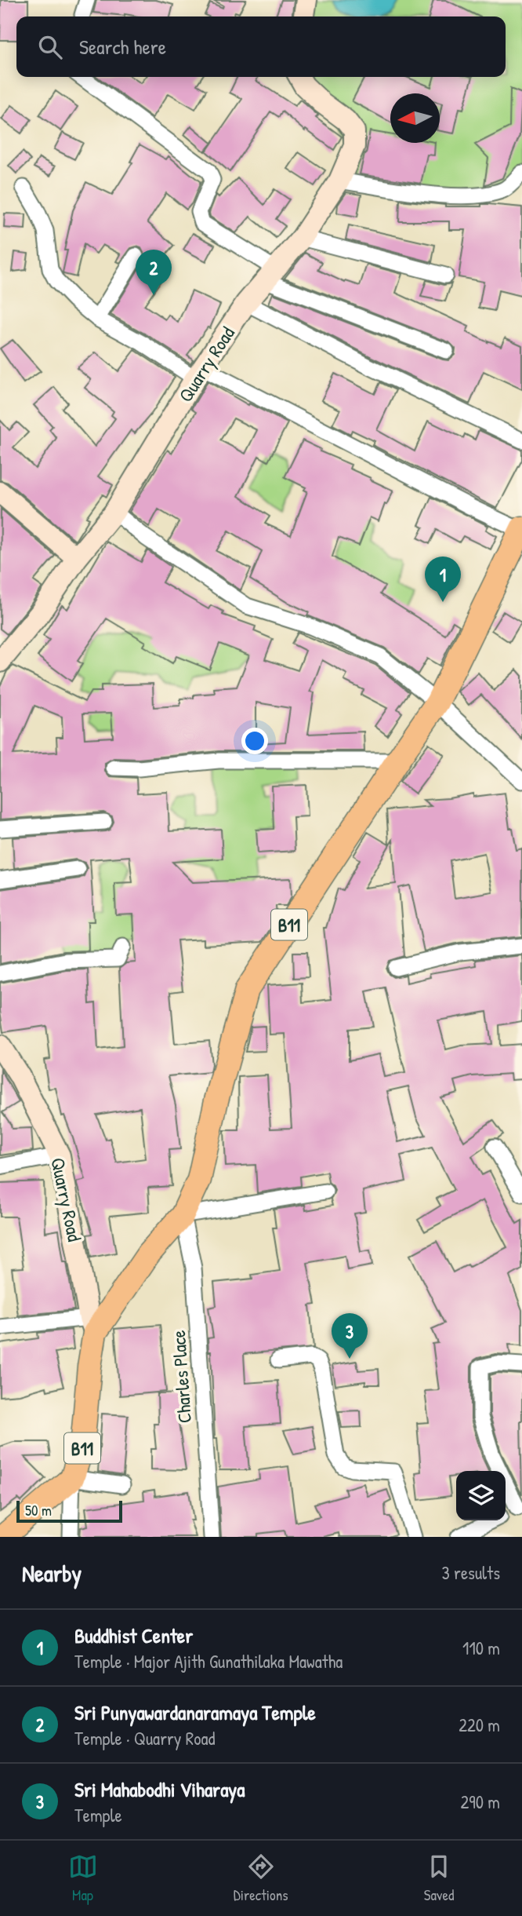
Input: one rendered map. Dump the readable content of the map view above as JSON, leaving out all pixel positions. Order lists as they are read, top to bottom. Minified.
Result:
{"streets":{"main road":["B11"],"street":["Quarry Road","Charles Place"]},"crossings":[["Quarry Road","B11"],["B11","Charles Place"]],"scale_bar":"50 m","north":"left","page":{"search":"Search here","pins":["2","1","3"],"scale":"50 m","heading":["Nearby","3 results"],"list":[{"mark":"1","name":"Buddhist Center","note":"Temple · Major Ajith Gunathilaka Mawatha","value":"110 m"},{"mark":"2","name":"Sri Punyawardanaramaya Temple","note":"Temple · Quarry Road","value":"220 m"},{"mark":"3","name":"Sri Mahabodhi Viharaya","note":"Temple","value":"290 m"}],"nav":["Map","Directions","Saved"]}}
